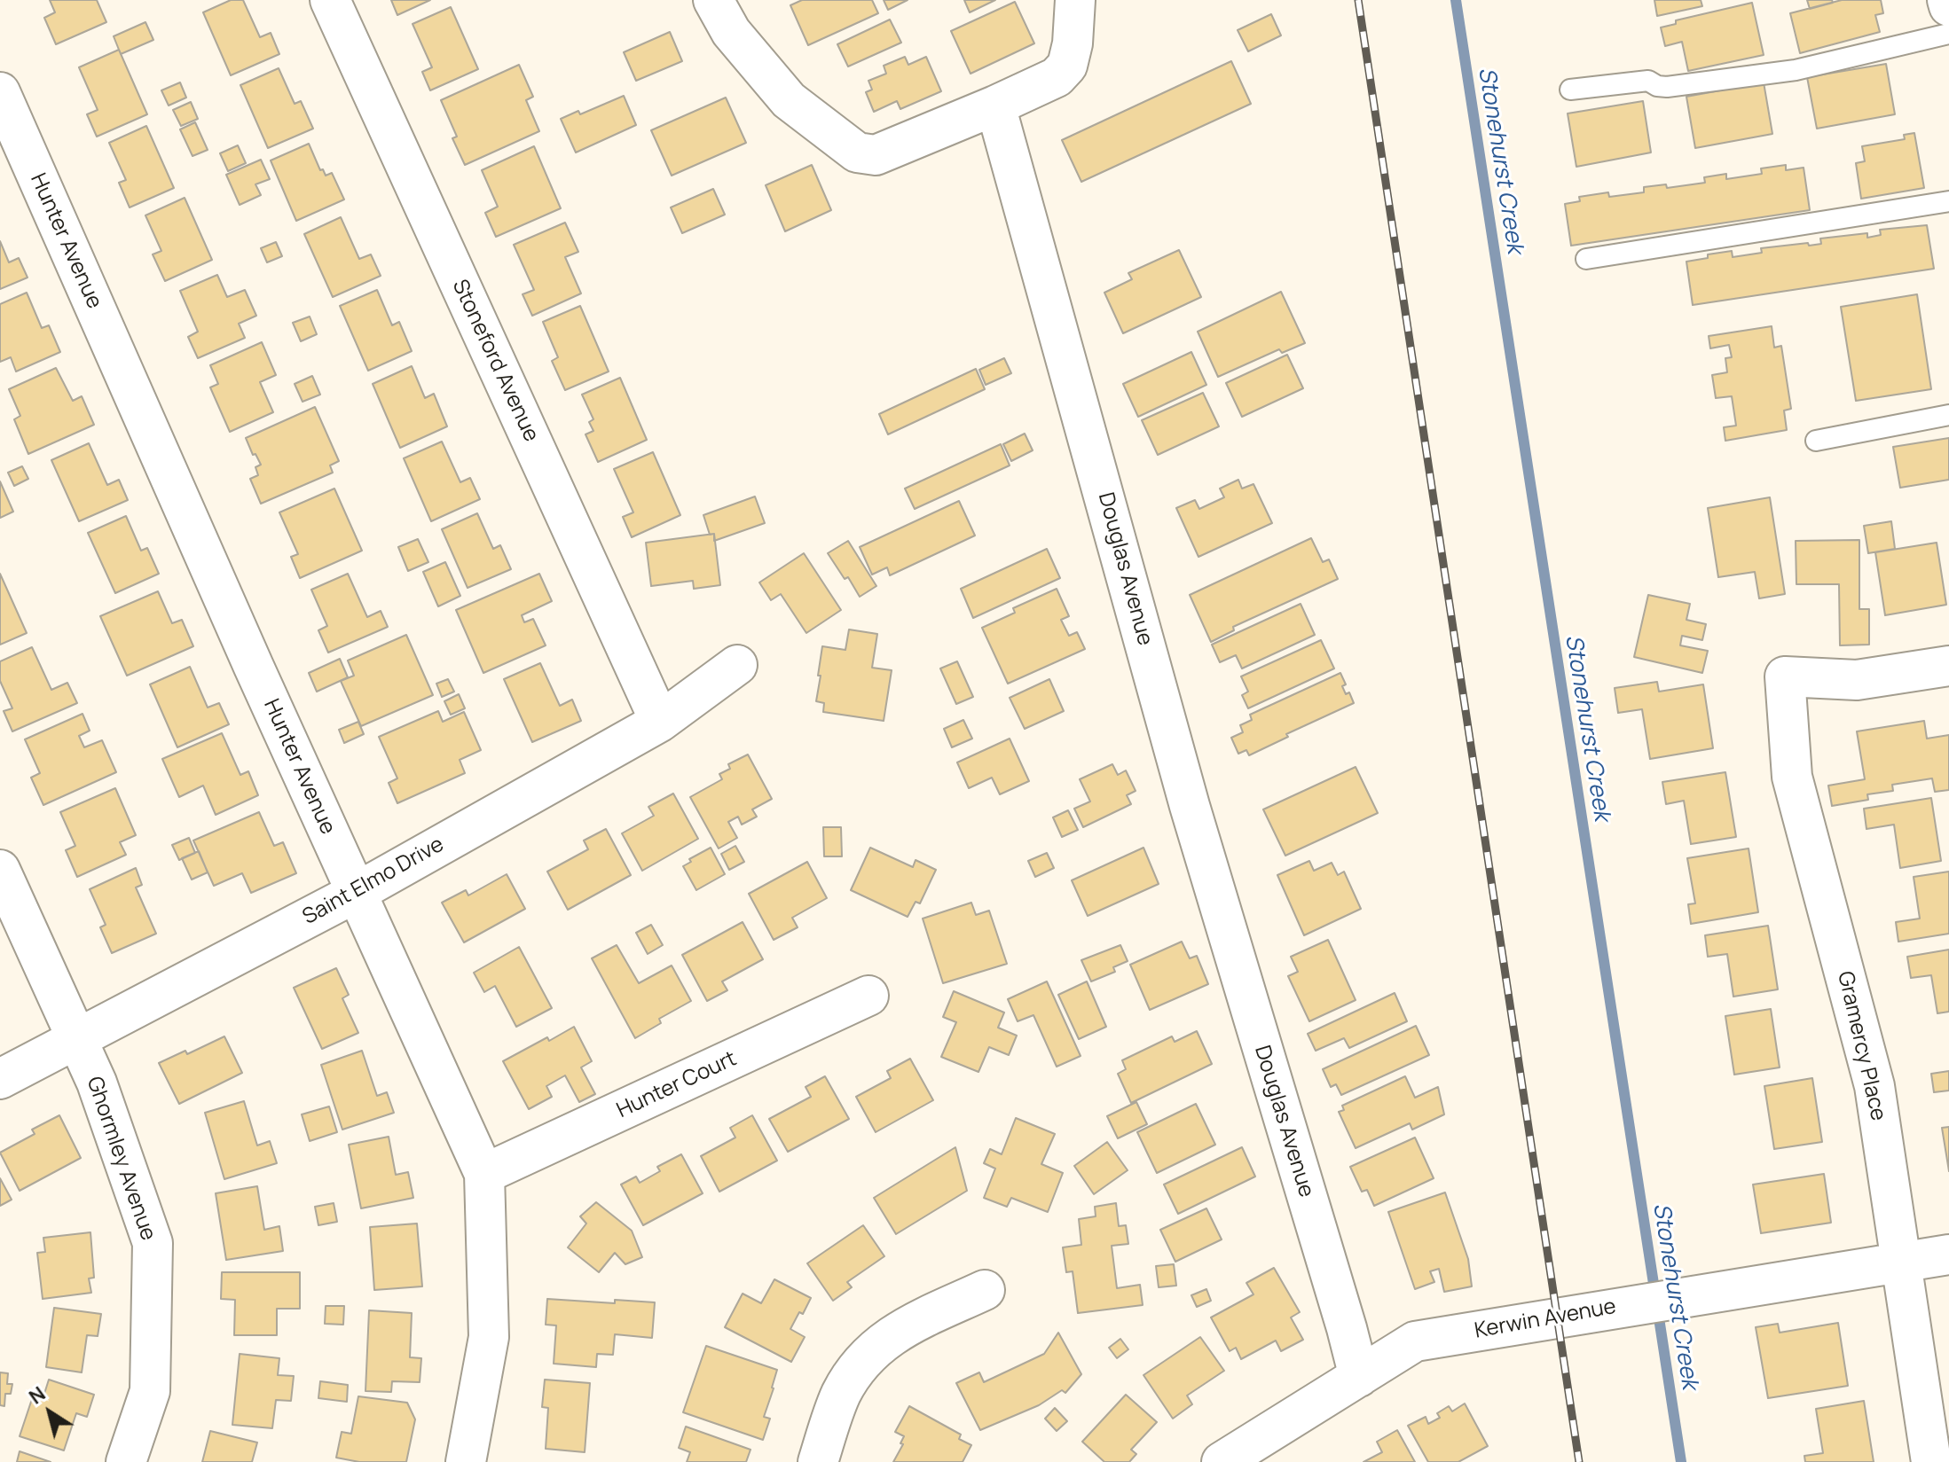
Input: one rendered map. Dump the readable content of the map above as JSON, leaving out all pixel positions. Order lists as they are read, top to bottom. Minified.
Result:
{"streets":{"street":["Hunter Avenue","Stoneford Avenue","Douglas Avenue","Saint Elmo Drive","Gramercy Place","Hunter Court","Ghormley Avenue","Kerwin Avenue"]},"crossings":[["Hunter Avenue","Saint Elmo Drive"],["Hunter Avenue","Hunter Court"],["Stoneford Avenue","Saint Elmo Drive"],["Douglas Avenue","Kerwin Avenue"],["Saint Elmo Drive","Ghormley Avenue"],["Gramercy Place","Kerwin Avenue"]],"water":["Stonehurst Creek"],"north":"top left"}
